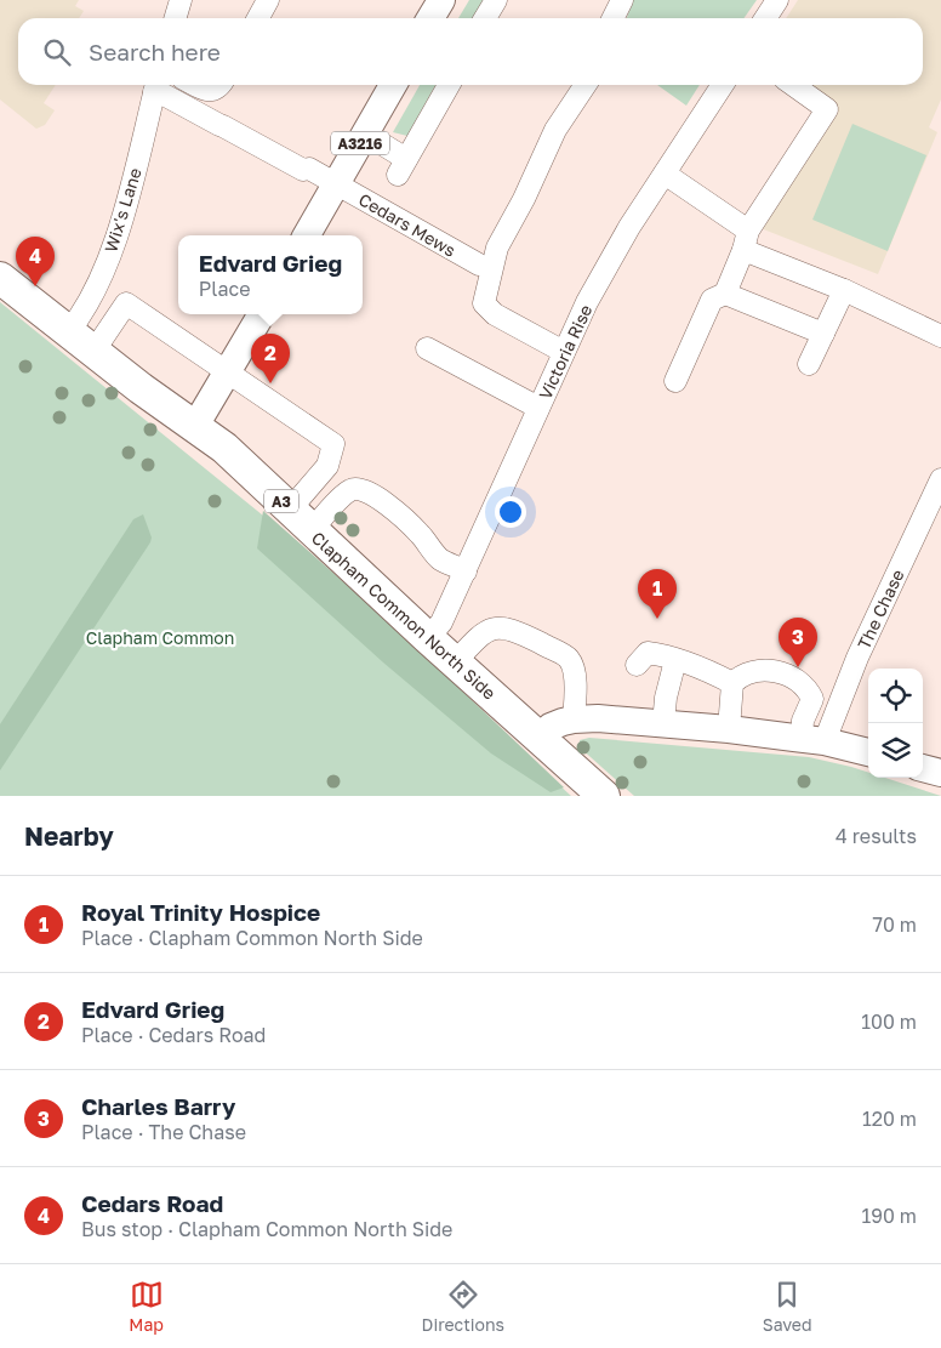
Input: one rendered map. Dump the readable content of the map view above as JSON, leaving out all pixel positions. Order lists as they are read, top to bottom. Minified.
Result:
{"streets":{"highway":["A3","Clapham Common North Side"],"main road":["A3216"],"street":["Wix's Lane","Cedars Mews","Victoria Rise","The Chase"]},"crossings":[["A3216","Cedars Mews"],["Wix's Lane","Cedars Mews"],["Wix's Lane","Clapham Common North Side"],["Victoria Rise","Clapham Common North Side"],["A3","Clapham Common North Side"]],"parks":["Clapham Common"],"page":{"search":"Search here","popup":["Edvard Grieg","Place"],"pins":["4","2","1","3"],"heading":["Nearby","4 results"],"list":[{"mark":"1","name":"Royal Trinity Hospice","note":"Place · Clapham Common North Side","value":"70 m"},{"mark":"2","name":"Edvard Grieg","note":"Place · Cedars Road","value":"100 m"},{"mark":"3","name":"Charles Barry","note":"Place · The Chase","value":"120 m"},{"mark":"4","name":"Cedars Road","note":"Bus stop · Clapham Common North Side","value":"190 m"}],"nav":["Map","Directions","Saved"]}}
